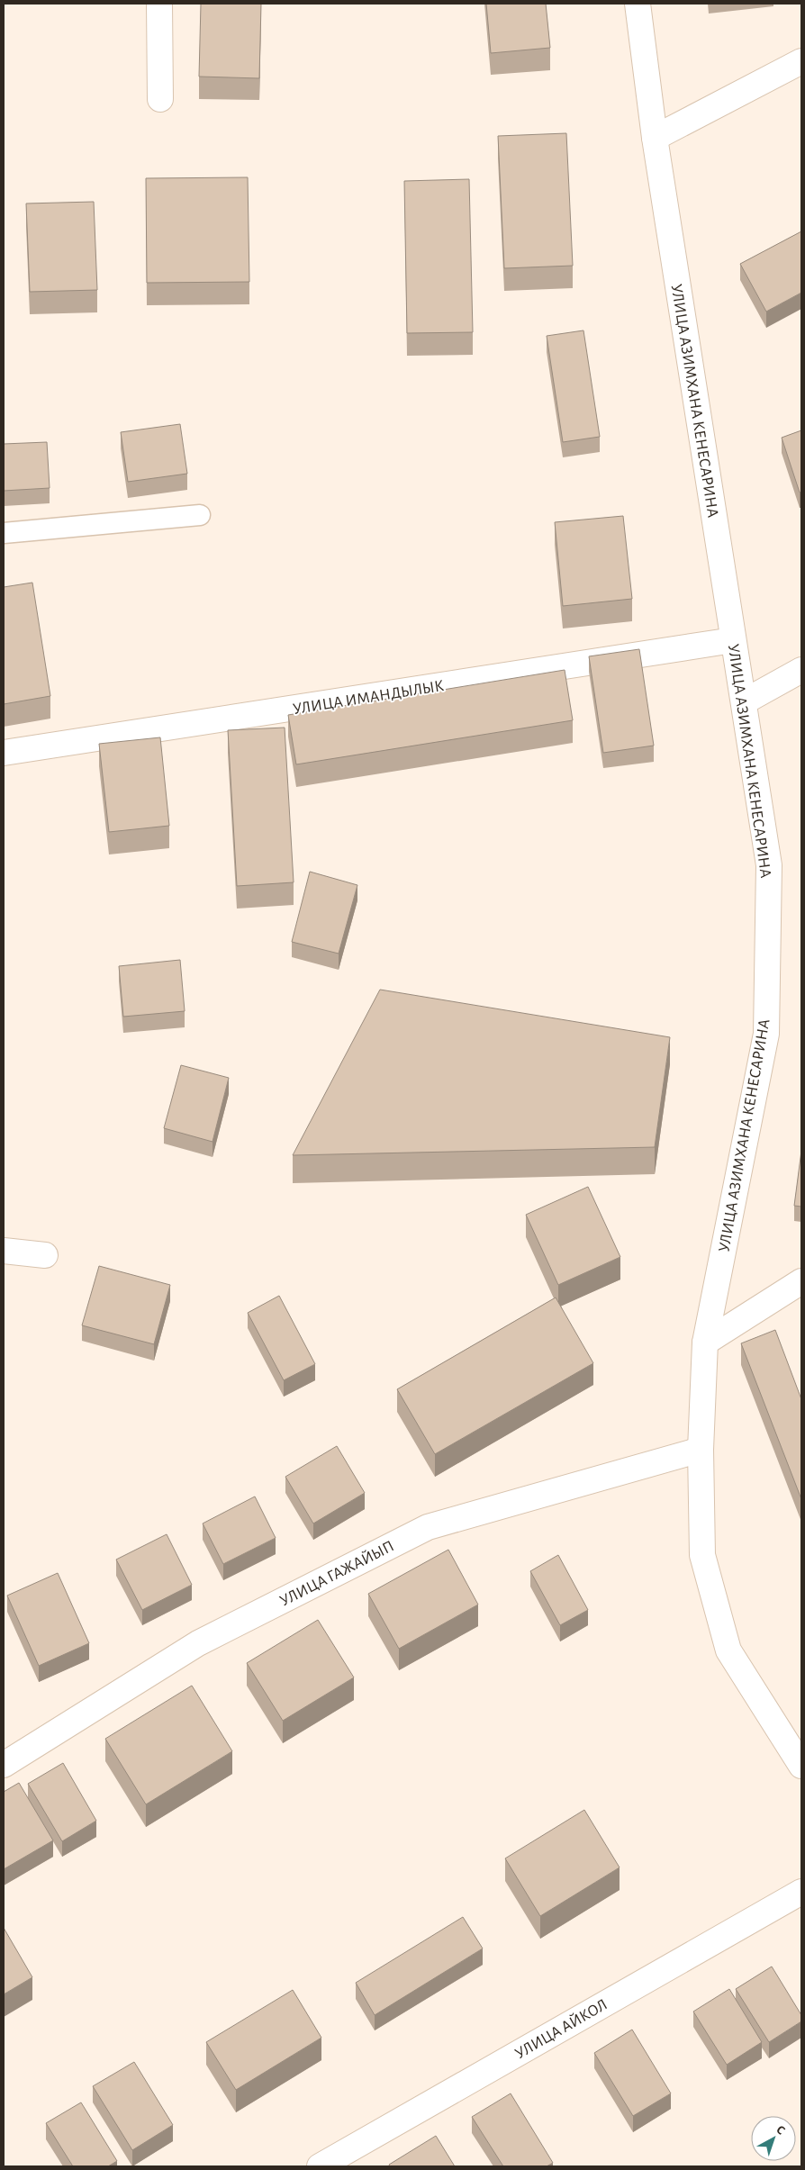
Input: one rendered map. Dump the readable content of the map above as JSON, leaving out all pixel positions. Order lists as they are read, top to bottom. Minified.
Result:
{"streets":{"street":["УЛИЦА АЗИМХАНА КЕНЕСАРИНА","УЛИЦА ИМАНДЫЛЫК","УЛИЦА ГАЖАЙЫП","УЛИЦА АЙКОЛ"]},"crossings":[["УЛИЦА АЗИМХАНА КЕНЕСАРИНА","УЛИЦА ИМАНДЫЛЫК"],["УЛИЦА АЗИМХАНА КЕНЕСАРИНА","УЛИЦА ГАЖАЙЫП"]],"north":"top right"}
